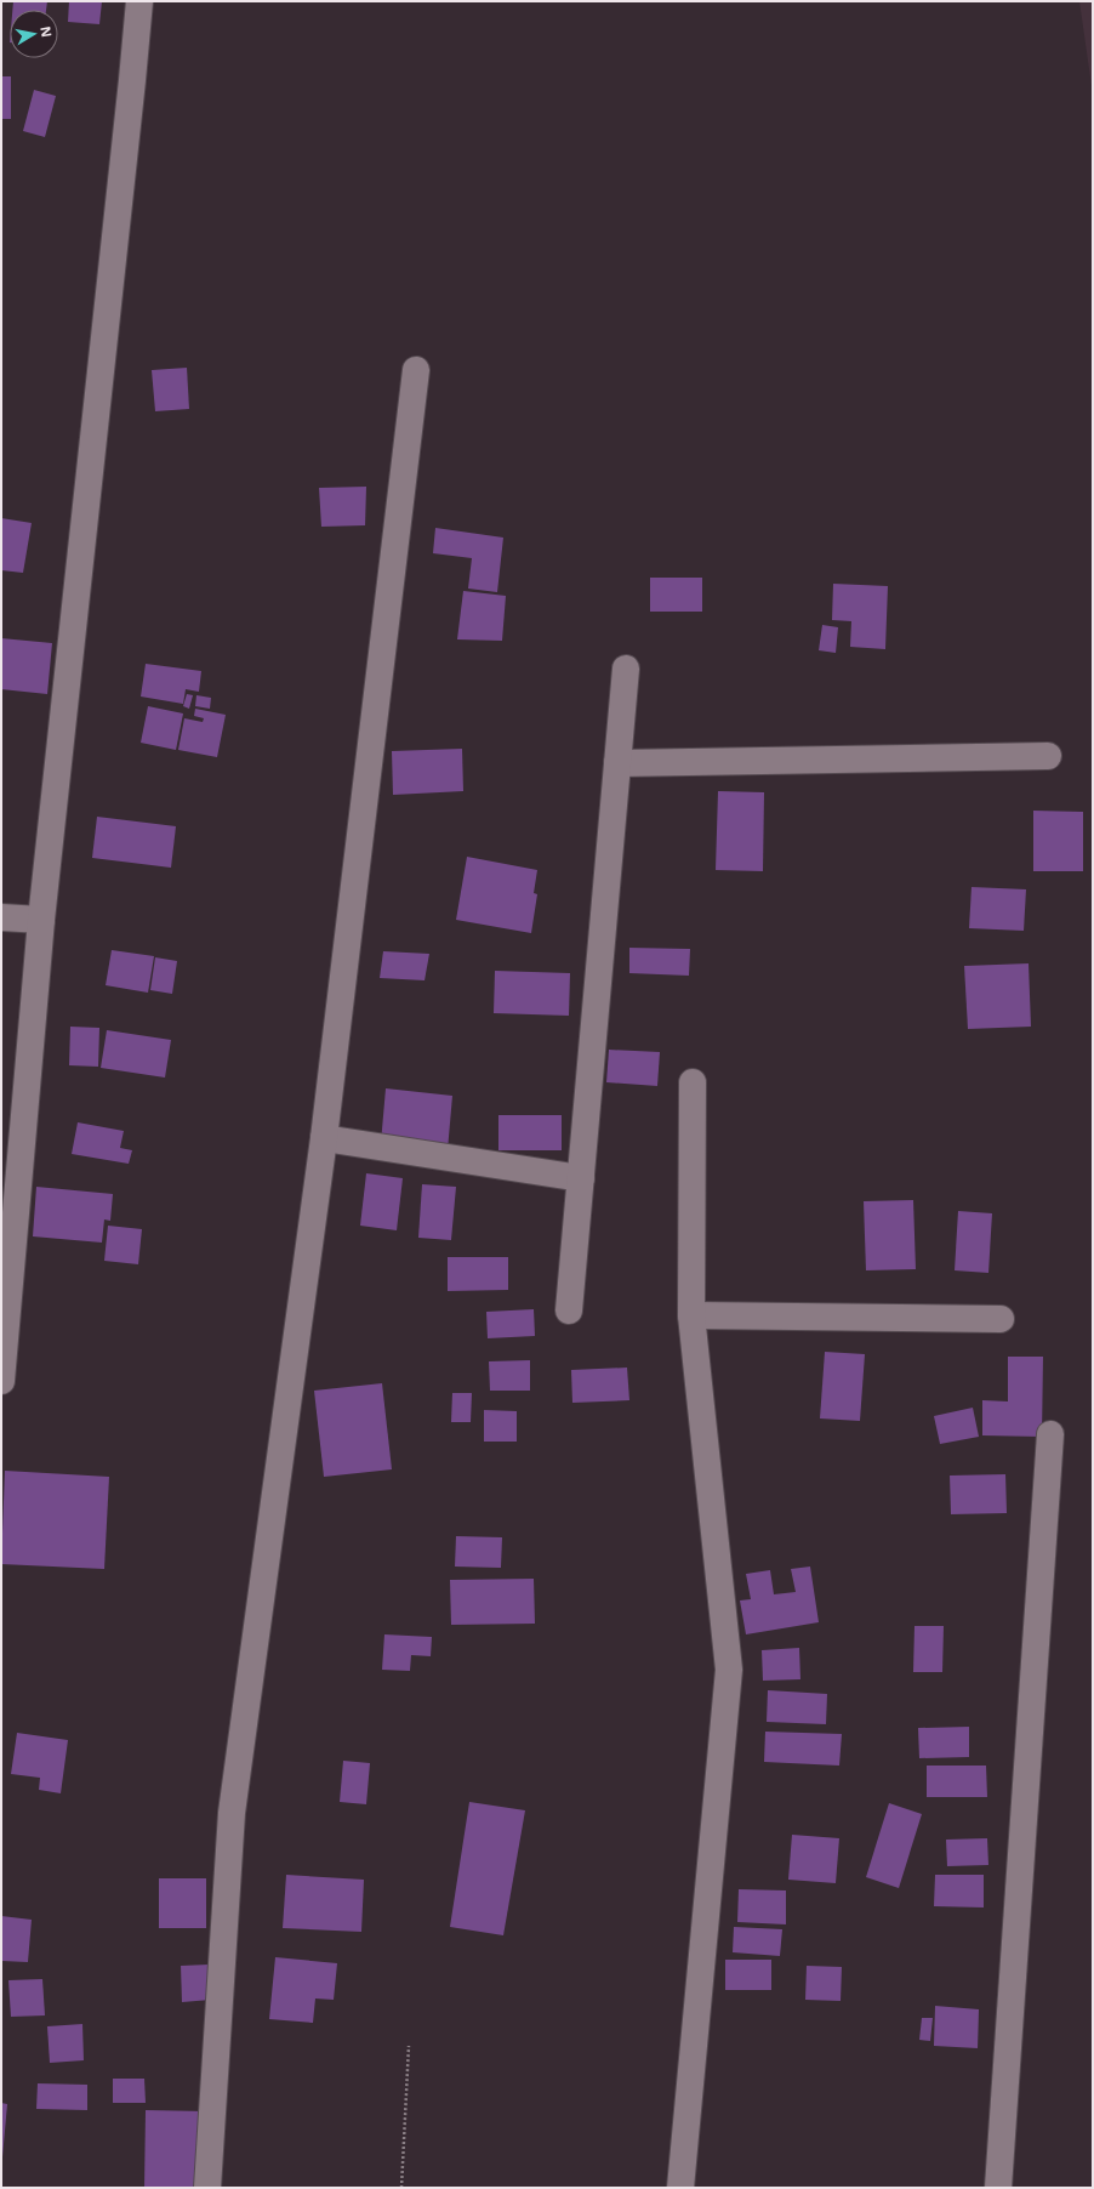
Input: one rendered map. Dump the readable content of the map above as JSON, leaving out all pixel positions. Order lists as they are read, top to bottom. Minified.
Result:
{"north":"right"}
